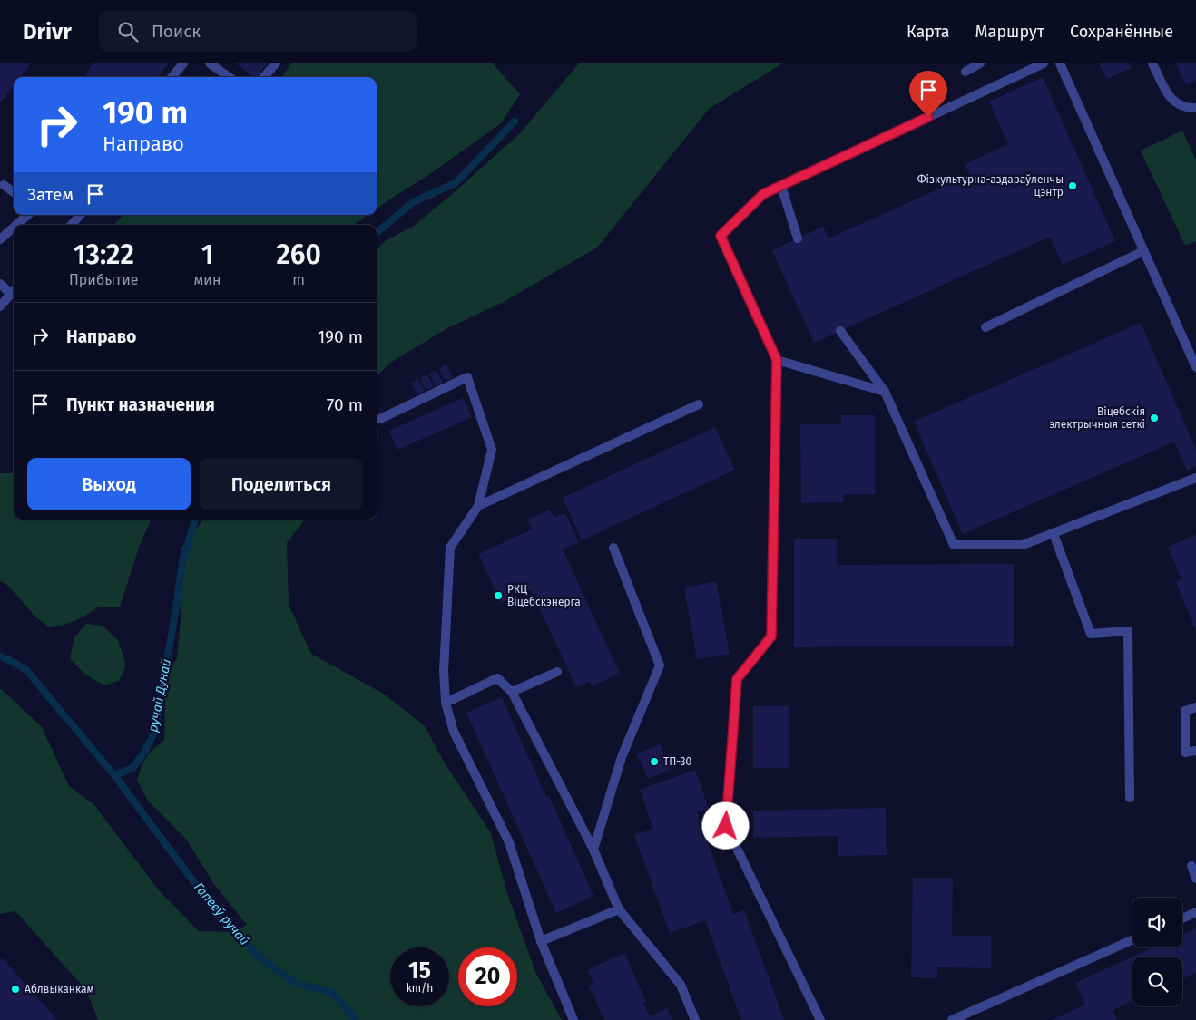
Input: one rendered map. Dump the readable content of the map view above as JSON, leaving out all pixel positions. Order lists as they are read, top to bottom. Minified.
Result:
{"water":["ручай Дунай","Гапееў ручай"],"places":["Фізкультурна-аздараўленчы цэнтр","Віцебскія электрычныя сеткі","РКЦ Віцебскэнерга","ТП-30","Аблвыканкам"],"page":{"header":"Drivr","search":"Поиск","nav":["Карта","Маршрут","Сохранённые"],"turn":["190 m","Направо"],"then":"Затем","eta":["13:22","Прибытие","1","мин","260","m"],"list":[{"name":"Направо","value":"190 m"},{"name":"Пункт назначения","value":"70 m"}],"buttons":["Выход","Поделиться"],"speed":"15 km/h","limit":"20"}}
